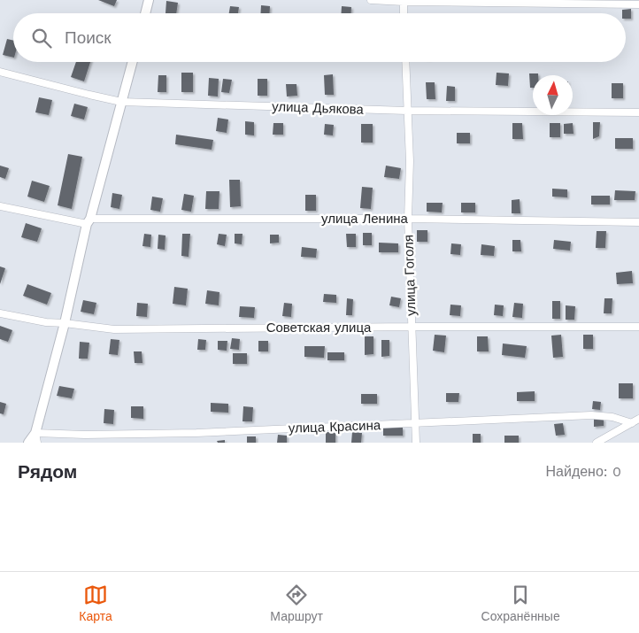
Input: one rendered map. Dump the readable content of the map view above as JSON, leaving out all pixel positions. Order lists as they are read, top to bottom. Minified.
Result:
{"streets":{"street":["улица Дьякова","улица Ленина","улица Гоголя","Советская улица","улица Красина"]},"crossings":[["улица Дьякова","улица Гоголя"],["улица Ленина","улица Гоголя"],["улица Гоголя","Советская улица"],["улица Гоголя","улица Красина"]],"north":"top","page":{"search":"Поиск","heading":["Рядом","Найдено: 0"],"nav":["Карта","Маршрут","Сохранённые"]}}
